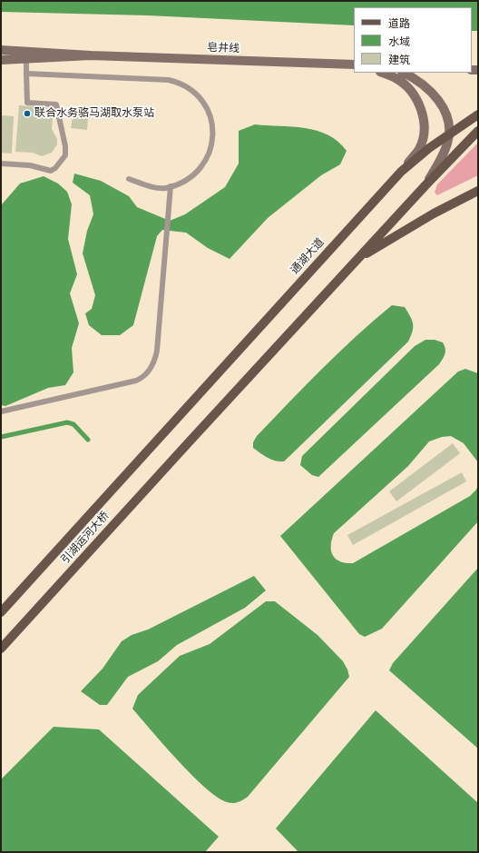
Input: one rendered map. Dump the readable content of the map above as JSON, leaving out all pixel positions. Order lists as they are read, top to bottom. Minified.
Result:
{"streets":{"main road":["通湖大道","引湖运河大桥"],"street":["皂井线"]},"crossings":[["通湖大道","引湖运河大桥"]],"places":["联合水务骆马湖取水泵站"],"legend":["道路","水域","建筑"]}
